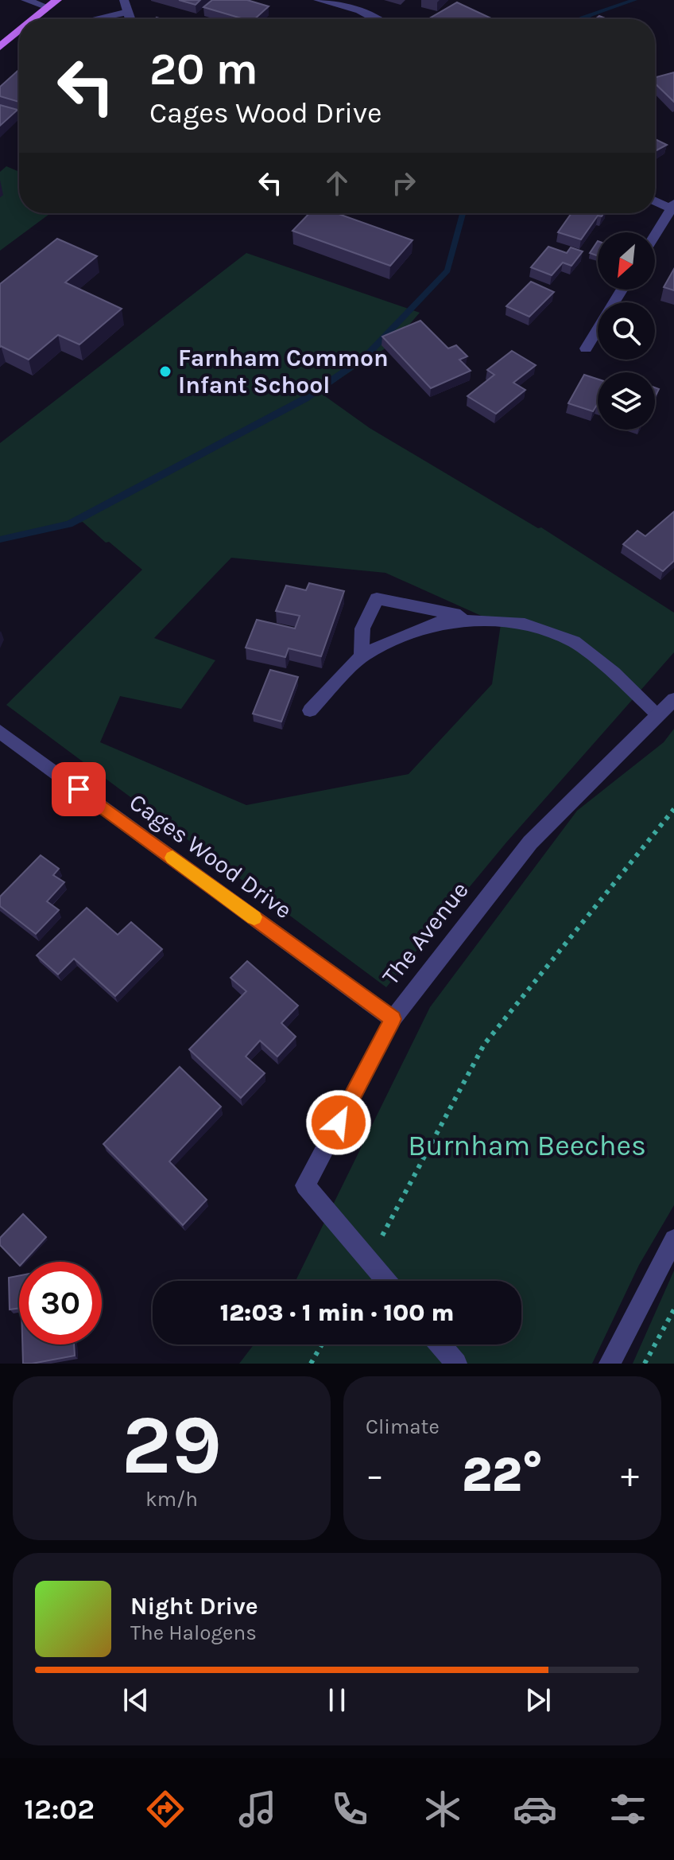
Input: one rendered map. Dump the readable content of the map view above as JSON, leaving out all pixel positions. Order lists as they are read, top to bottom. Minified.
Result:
{"streets":{"street":["Cages Wood Drive","The Avenue"]},"crossings":[["Cages Wood Drive","The Avenue"]],"parks":["Burnham Beeches"],"places":["Farnham Common Infant School"],"north":"bottom left","page":{"turn":["20 m","Cages Wood Drive"],"limit":"30","trip":"12:03 · 1 min · 100 m","tile":[["29","km/h"],"Climate"],"heat":["−","22°","+"],"song":["Night Drive","The Halogens"],"tabs":"12:02"}}
